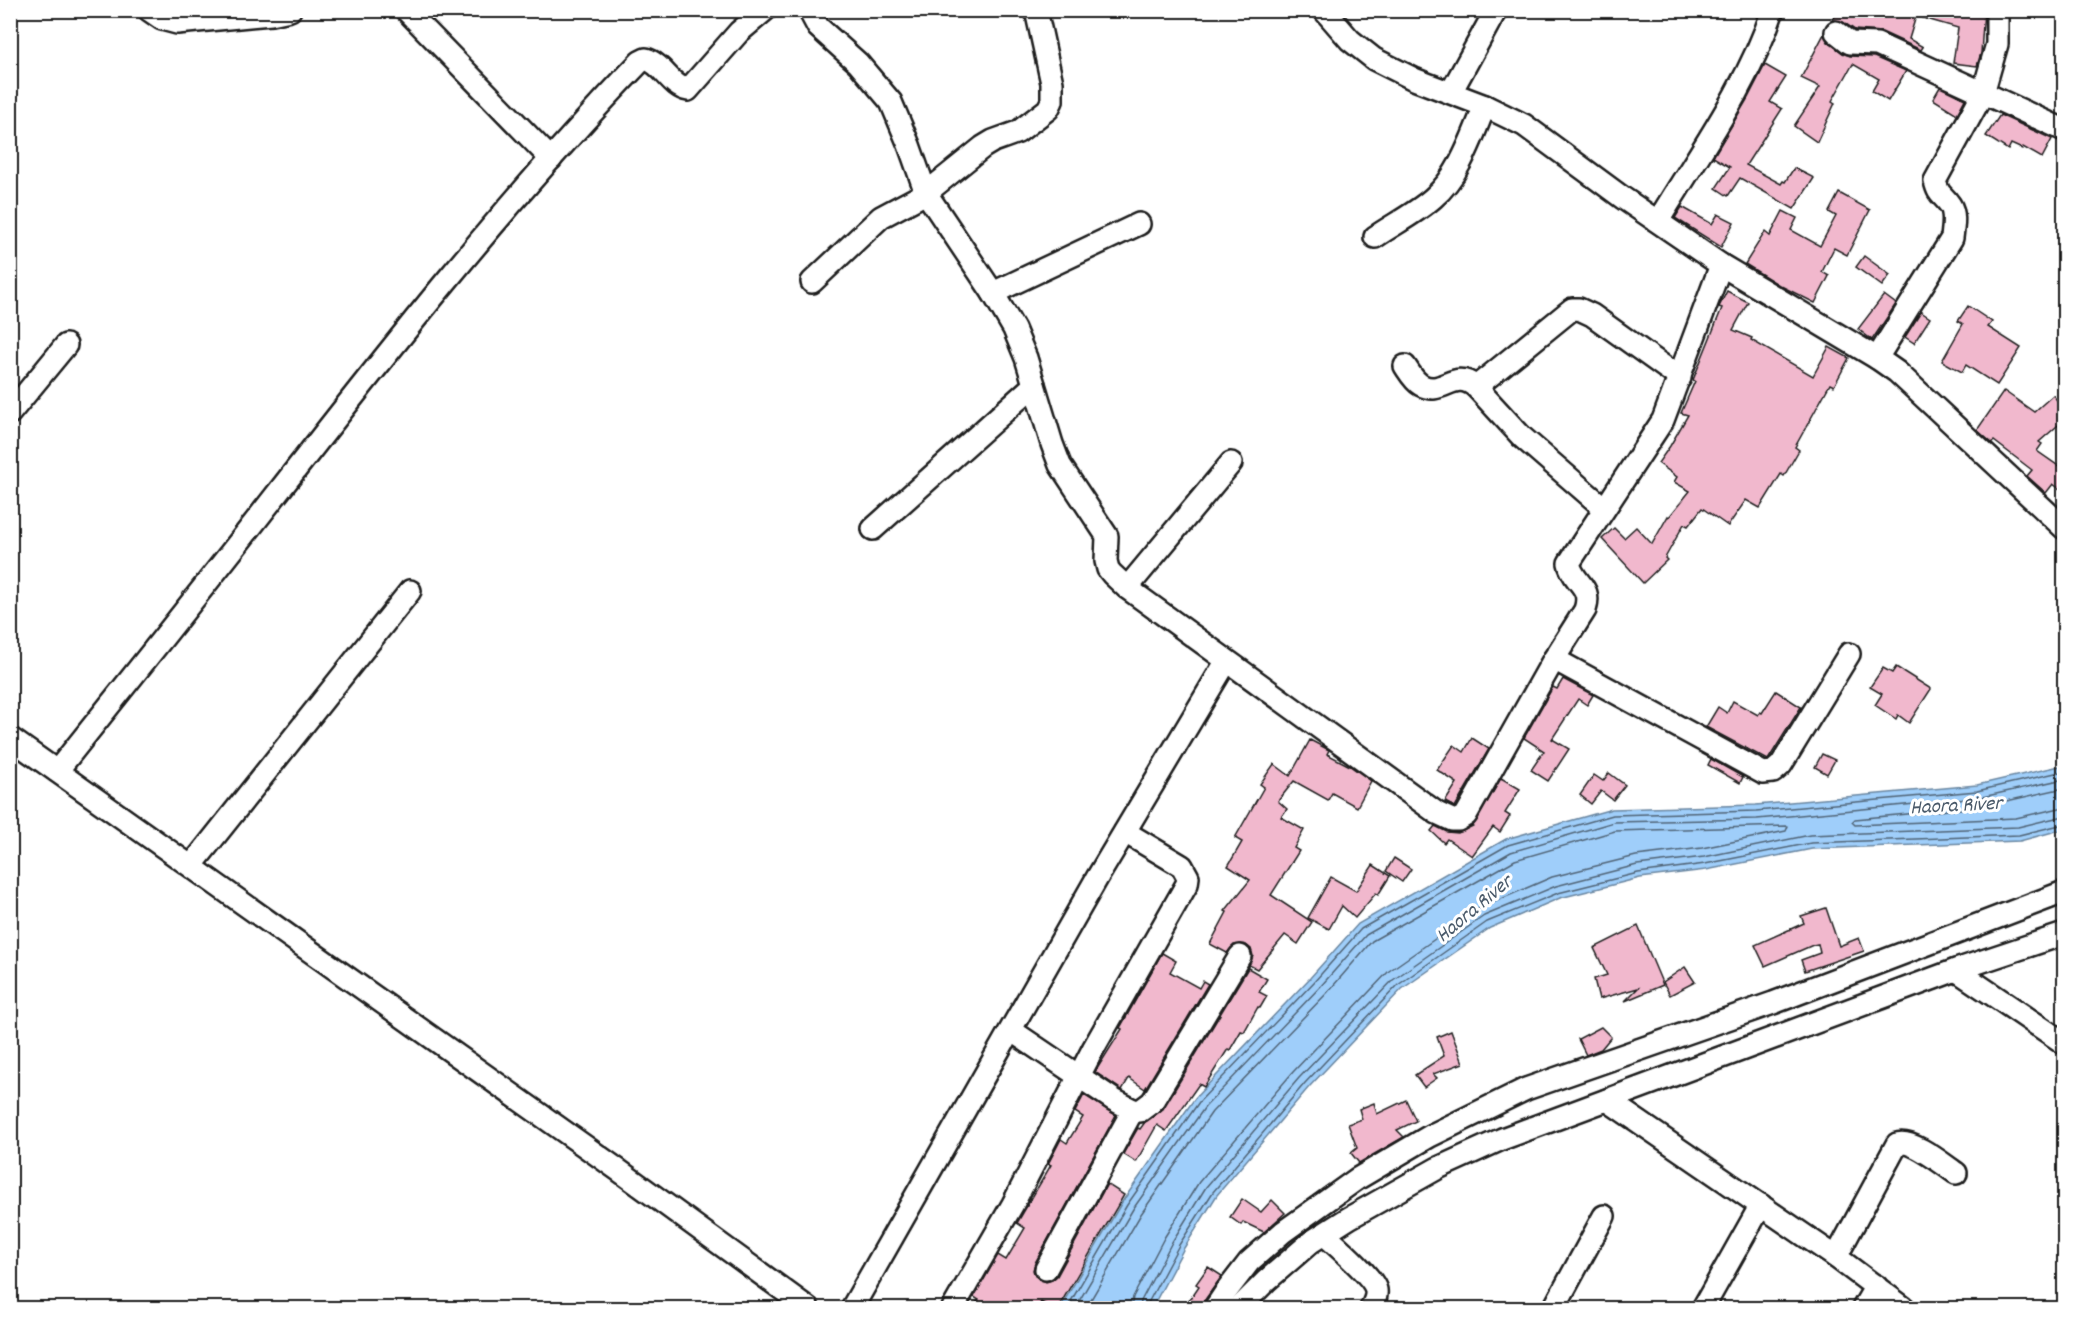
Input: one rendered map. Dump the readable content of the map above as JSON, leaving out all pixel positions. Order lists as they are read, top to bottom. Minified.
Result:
{"water":["Haora River"]}
